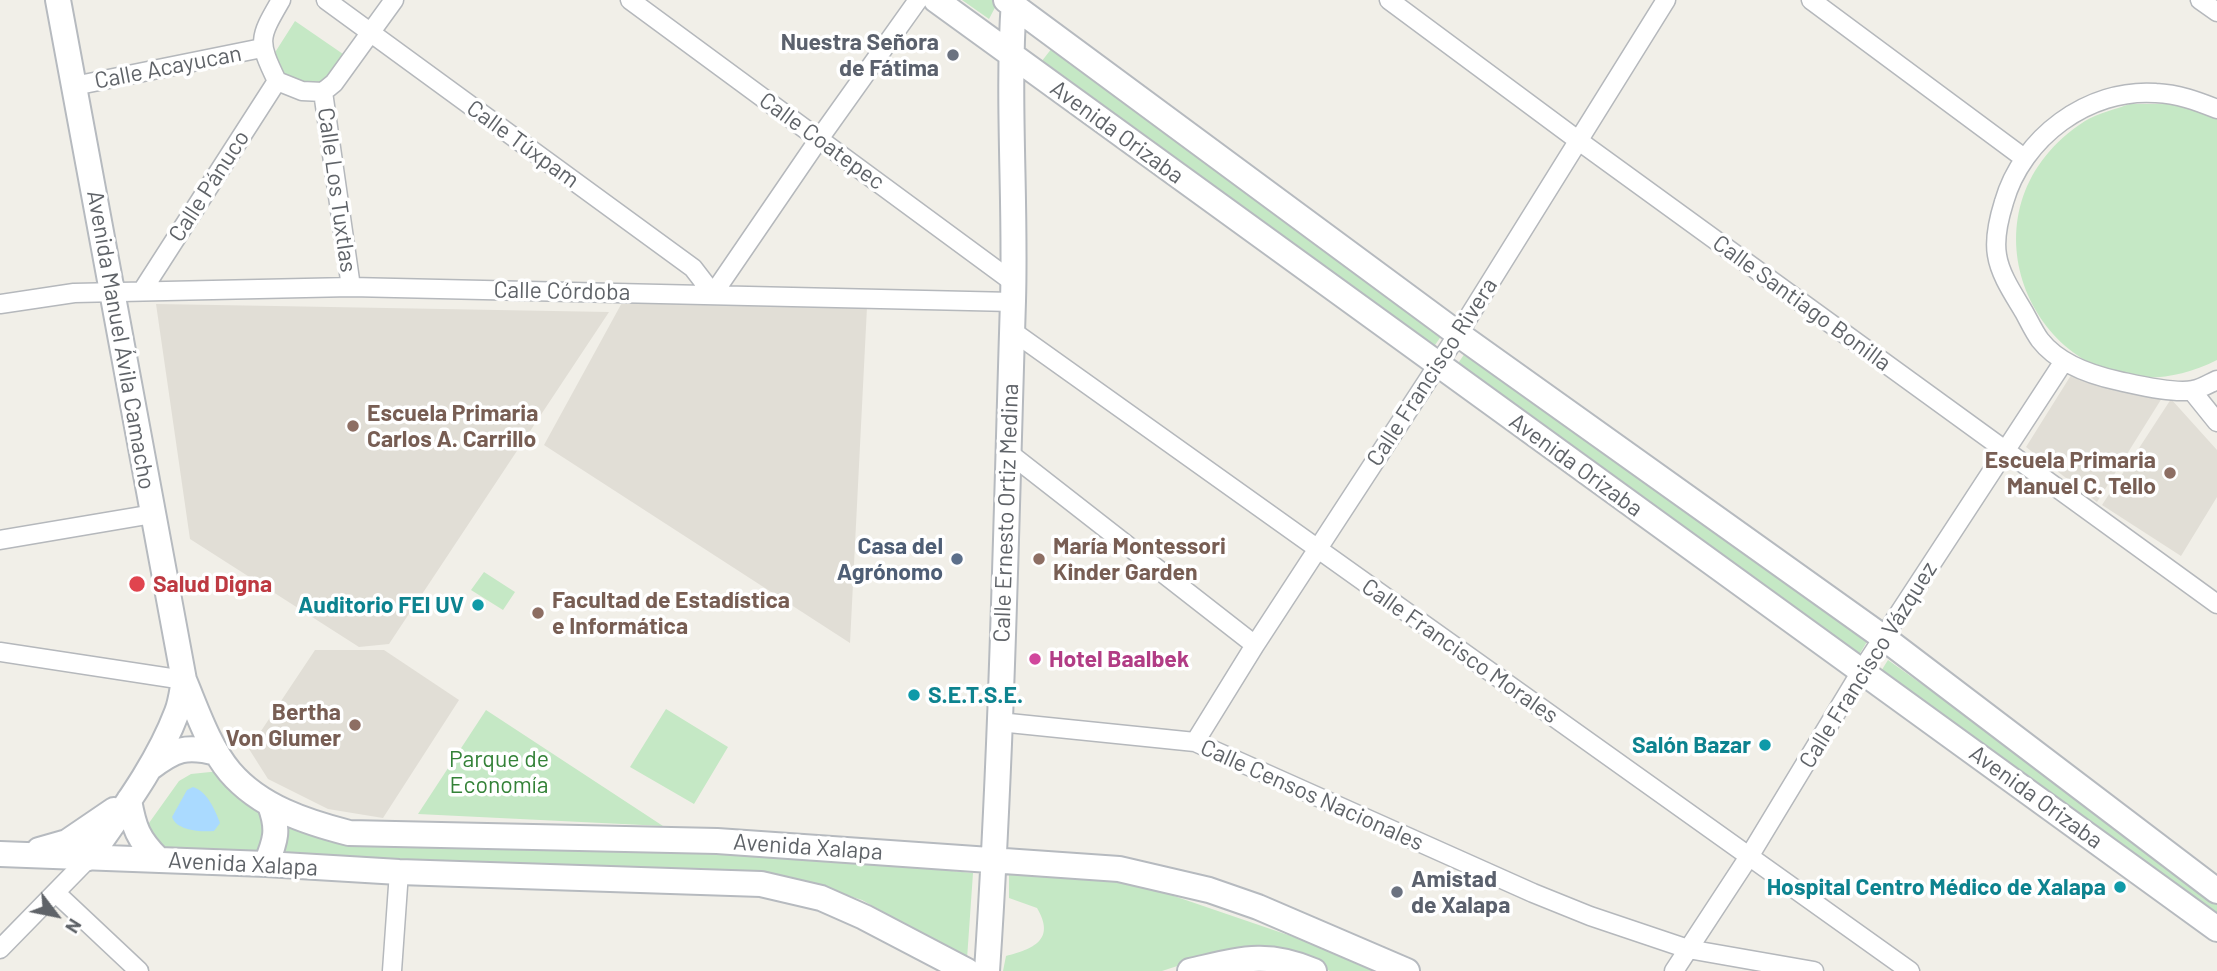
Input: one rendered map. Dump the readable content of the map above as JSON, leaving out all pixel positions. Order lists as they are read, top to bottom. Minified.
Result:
{"streets":{"main road":["Avenida Orizaba","Avenida Manuel Ávila Camacho","Calle Ernesto Ortiz Medina","Avenida Xalapa"],"street":["Calle Acayucan","Calle Coatepec","Calle Túxpam","Calle Pánuco","Calle Los Tuxtlas","Calle Córdoba","Calle Santiago Bonilla","Calle Francisco Rivera","Calle Francisco Morales","Calle Francisco Vázquez","Calle Censos Nacionales"]},"crossings":[["Calle Acayucan","Avenida Manuel Ávila Camacho"],["Avenida Orizaba","Calle Francisco Rivera"],["Avenida Orizaba","Calle Ernesto Ortiz Medina"],["Avenida Orizaba","Calle Francisco Vázquez"],["Calle Coatepec","Calle Córdoba"],["Calle Coatepec","Calle Ernesto Ortiz Medina"],["Calle Túxpam","Calle Córdoba"],["Calle Pánuco","Calle Córdoba"],["Calle Los Tuxtlas","Calle Córdoba"],["Calle Córdoba","Avenida Manuel Ávila Camacho"],["Calle Córdoba","Calle Ernesto Ortiz Medina"],["Calle Santiago Bonilla","Calle Francisco Rivera"],["Calle Santiago Bonilla","Calle Francisco Vázquez"],["Avenida Manuel Ávila Camacho","Avenida Xalapa"],["Calle Francisco Rivera","Calle Francisco Morales"],["Calle Francisco Rivera","Calle Censos Nacionales"],["Calle Ernesto Ortiz Medina","Calle Francisco Morales"],["Calle Ernesto Ortiz Medina","Calle Censos Nacionales"],["Calle Ernesto Ortiz Medina","Avenida Xalapa"],["Calle Francisco Morales","Calle Francisco Vázquez"],["Calle Francisco Vázquez","Calle Censos Nacionales"]],"parks":["Parque de Economía"],"places":["Nuestra Señora de Fátima","Escuela Primaria Carlos A. Carrillo","Escuela Primaria Manuel C. Tello","Casa del Agrónomo","María Montessori Kinder Garden","Salud Digna","Auditorio FEI UV","Facultad de Estadística e Informática","Hotel Baalbek","S.E.T.S.E.","Bertha Von Glumer","Salón Bazar","Hospital Centro Médico de Xalapa","Amistad de Xalapa"],"north":"bottom right"}
